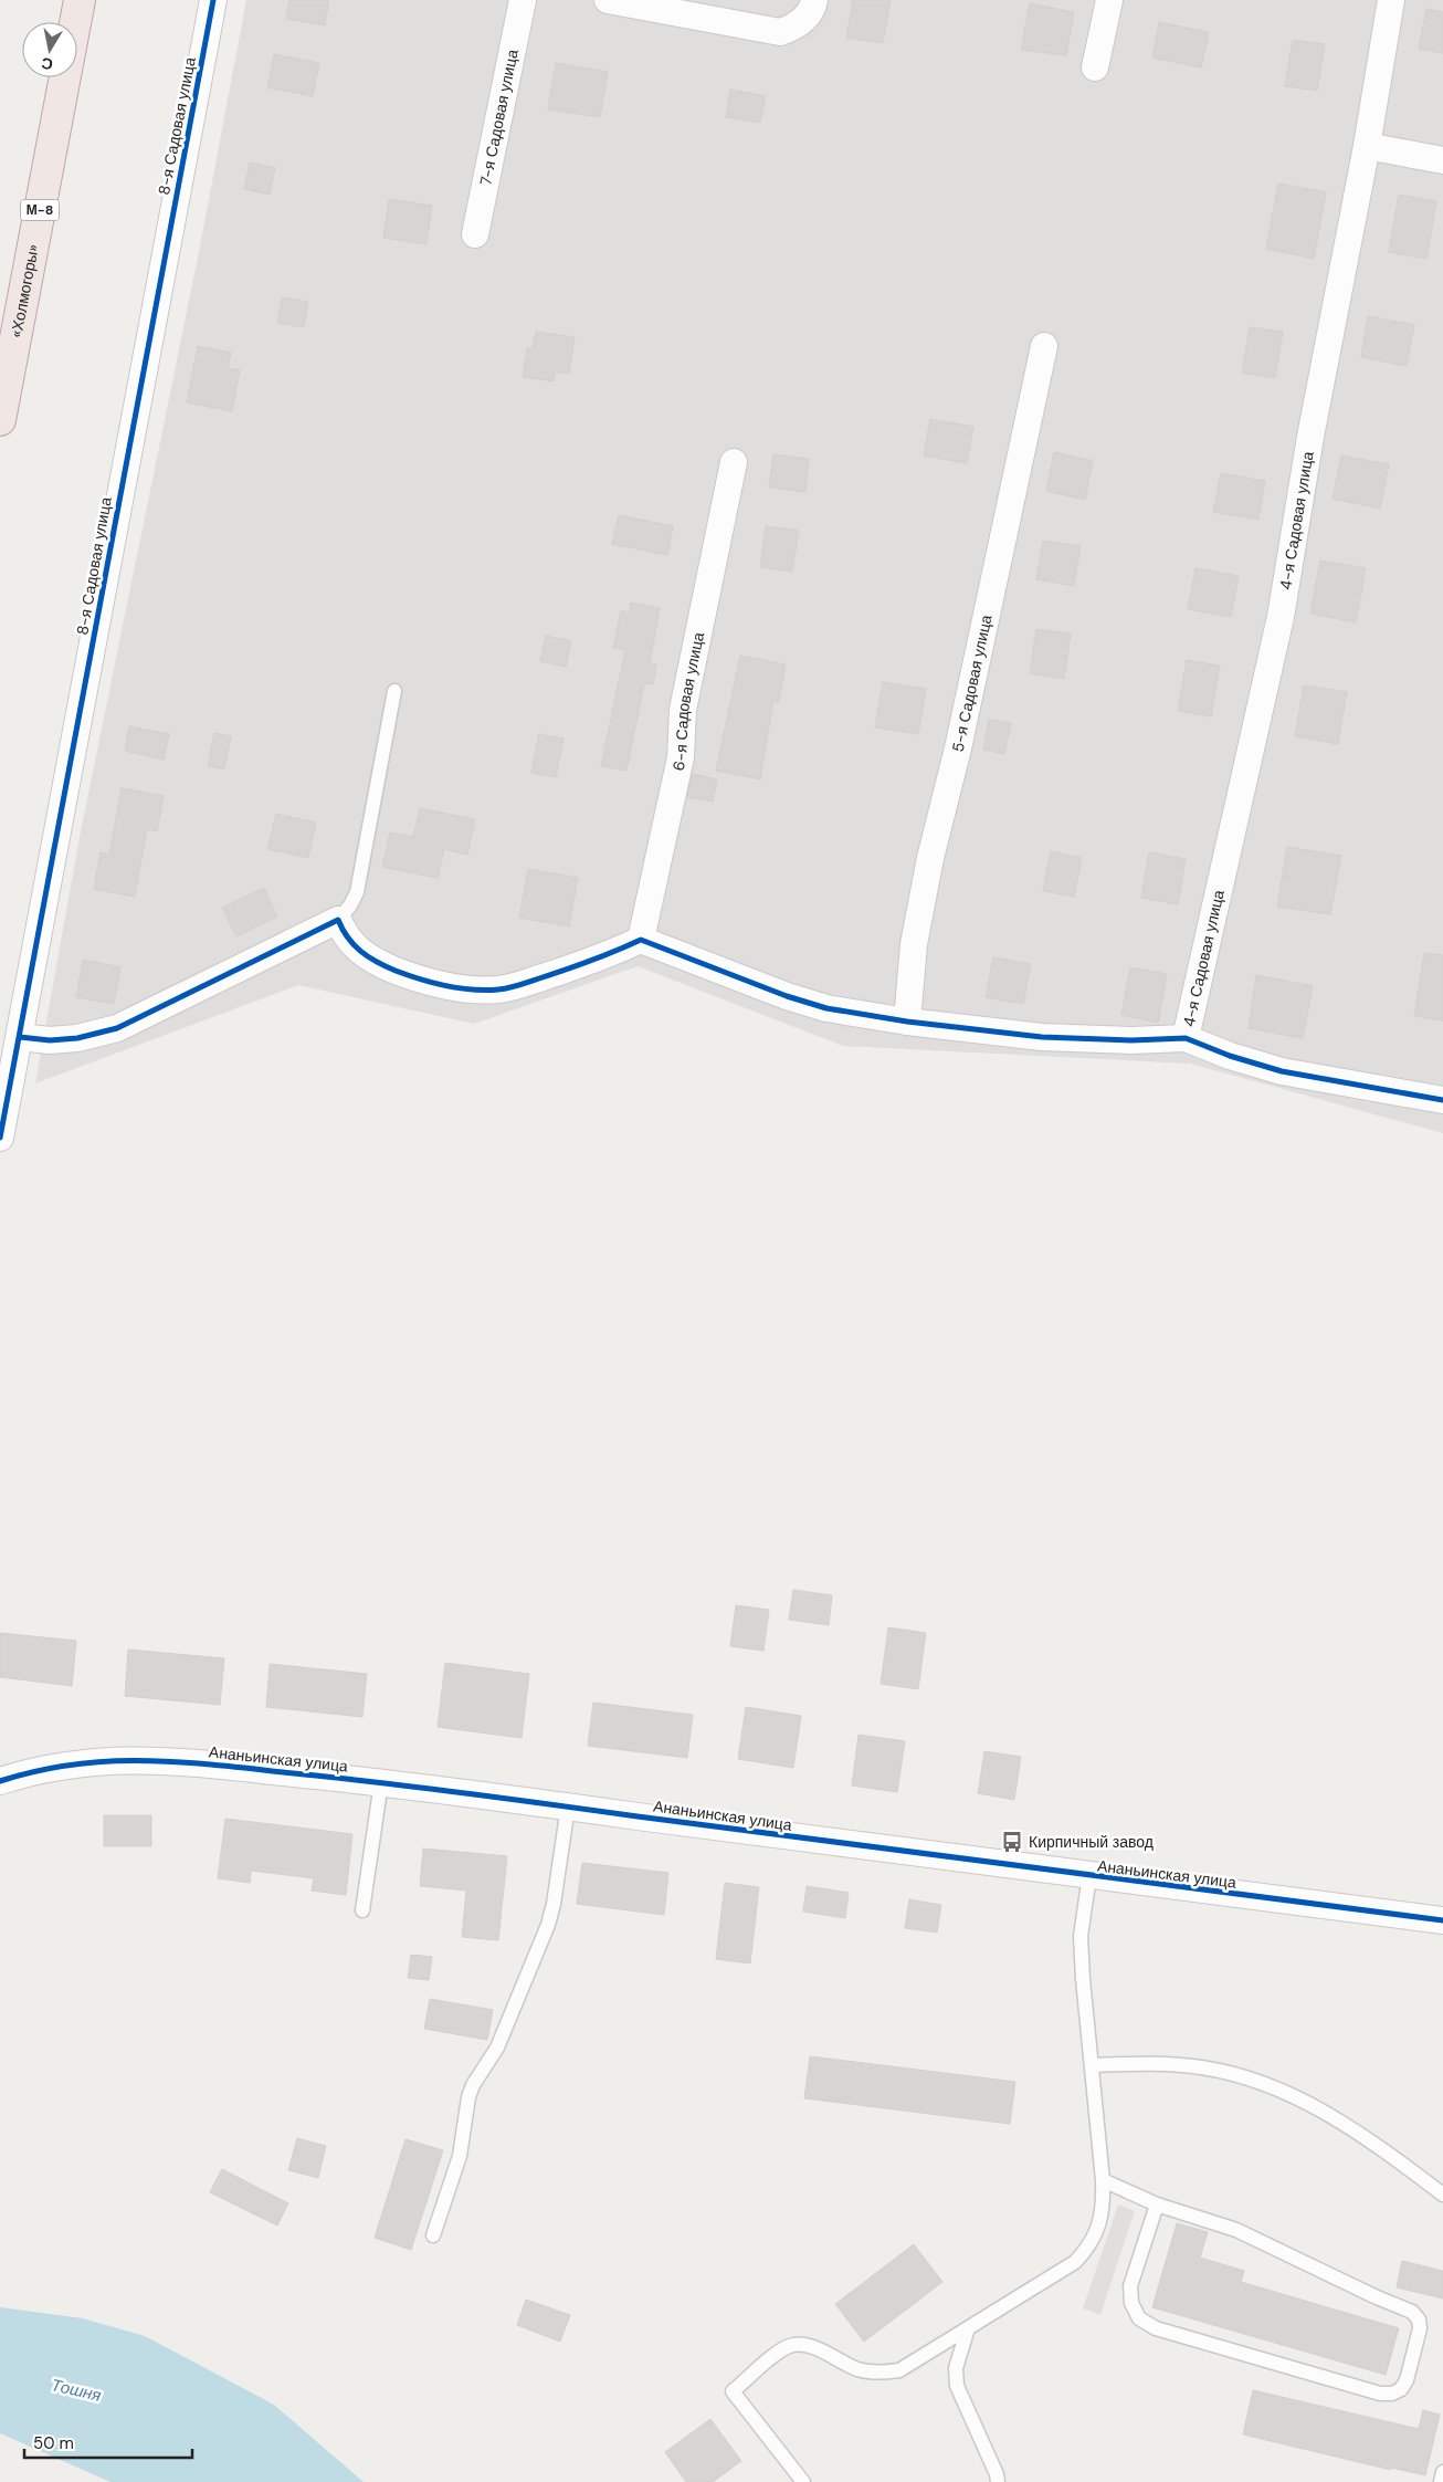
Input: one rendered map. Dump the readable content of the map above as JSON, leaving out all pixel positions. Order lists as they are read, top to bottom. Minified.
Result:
{"streets":{"highway":["М-8","«Холмогоры»"],"street":["7-я Садовая улица","8-я Садовая улица","4-я Садовая улица","5-я Садовая улица","6-я Садовая улица","Ананьинская улица"]},"water":["Тошня"],"places":{"bus stop":["Кирпичный завод"]},"scale_bar":"50 m","north":"bottom"}
